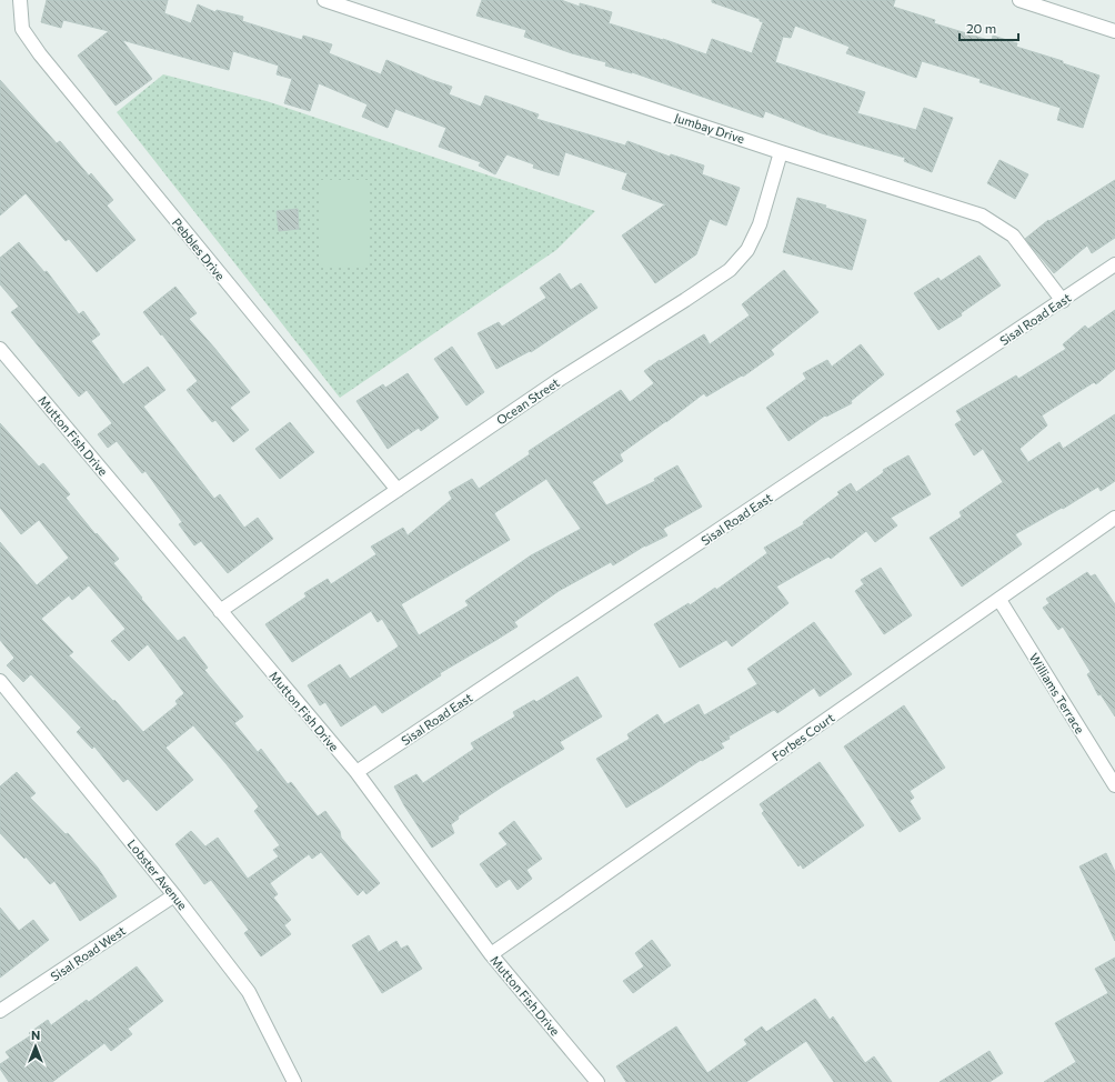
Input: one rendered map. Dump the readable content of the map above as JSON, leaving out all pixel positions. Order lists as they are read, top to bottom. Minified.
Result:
{"streets":{"street":["Jumbay Drive","Pebbles Drive","Sisal Road East","Ocean Street","Mutton Fish Drive","Williams Terrace","Forbes Court","Lobster Avenue","Sisal Road West"]},"crossings":[["Jumbay Drive","Sisal Road East"],["Jumbay Drive","Ocean Street"],["Pebbles Drive","Ocean Street"],["Sisal Road East","Mutton Fish Drive"],["Ocean Street","Mutton Fish Drive"],["Mutton Fish Drive","Forbes Court"],["Williams Terrace","Forbes Court"],["Lobster Avenue","Sisal Road West"]],"scale_bar":"20 m","north":"top"}
